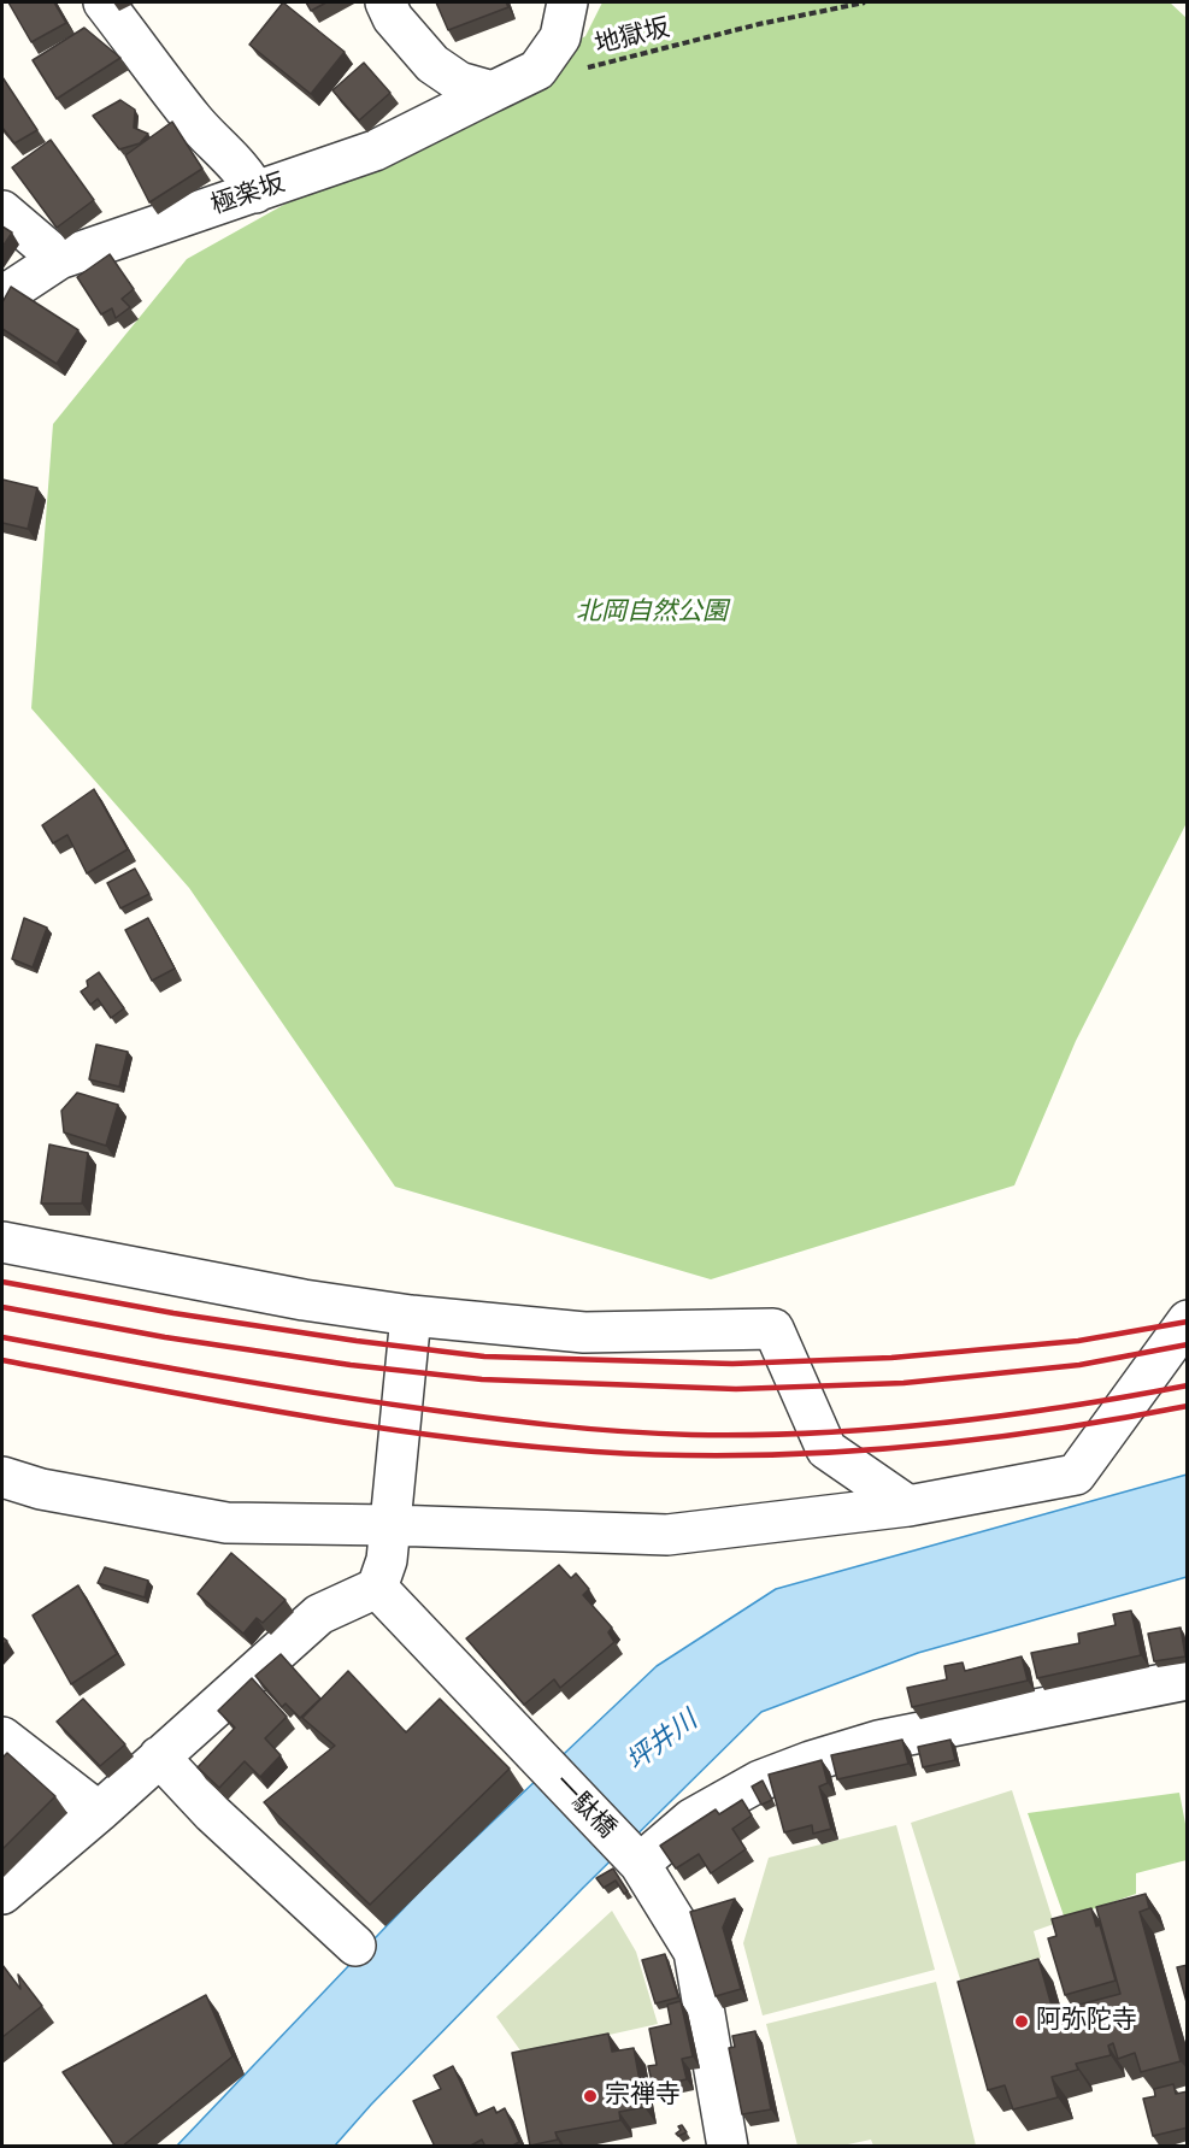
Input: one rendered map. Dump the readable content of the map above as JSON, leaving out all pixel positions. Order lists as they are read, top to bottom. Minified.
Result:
{"streets":{"street":["極楽坂","一駄橋"],"path":["地獄坂"]},"crossings":[["地獄坂","極楽坂"]],"water":["坪井川"],"parks":["北岡自然公園"],"places":["阿弥陀寺","宗禅寺"]}
